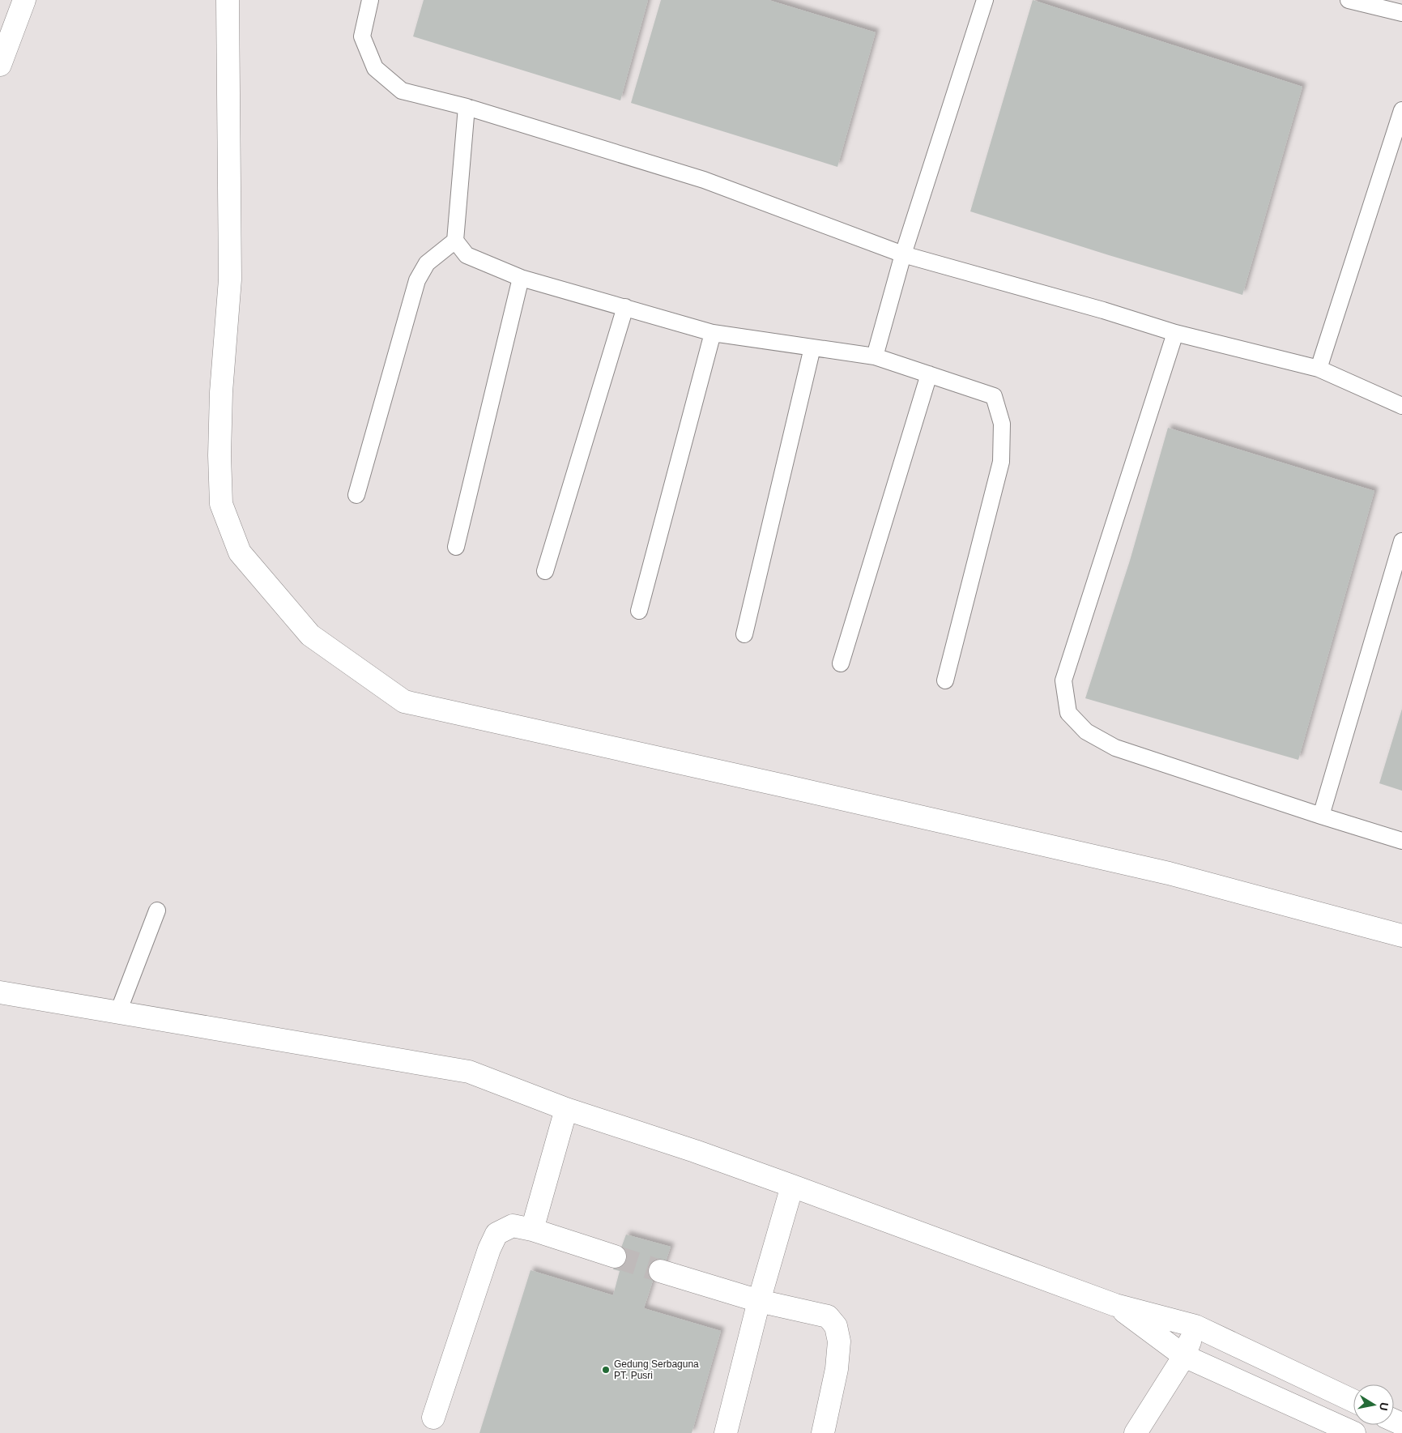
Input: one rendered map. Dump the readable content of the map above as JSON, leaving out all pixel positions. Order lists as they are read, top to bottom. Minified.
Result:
{"places":["Gedung Serbaguna PT. Pusri"],"north":"right"}
